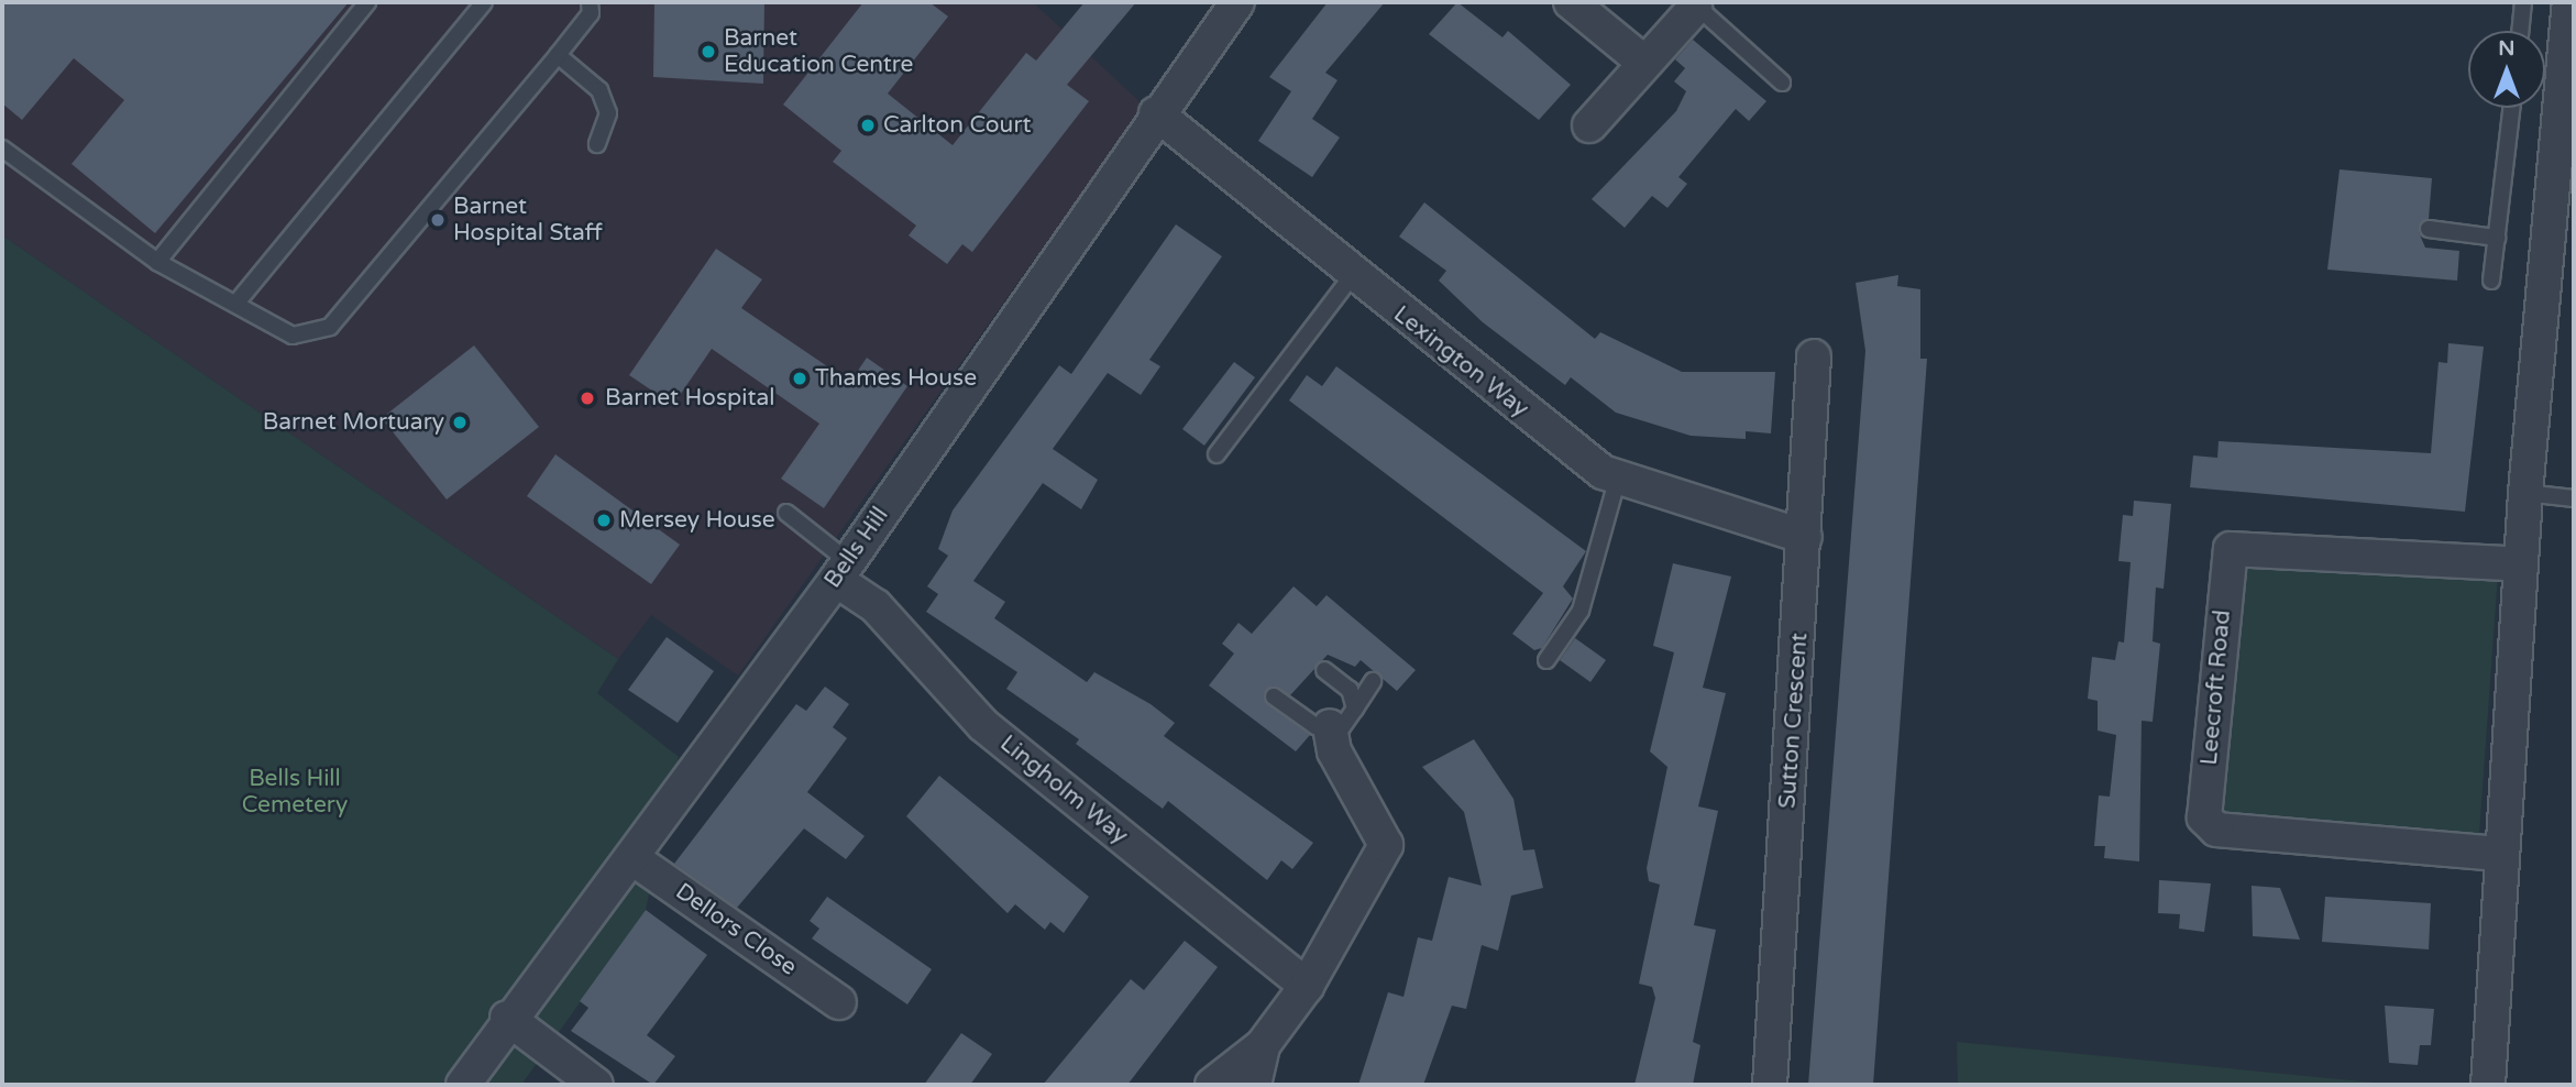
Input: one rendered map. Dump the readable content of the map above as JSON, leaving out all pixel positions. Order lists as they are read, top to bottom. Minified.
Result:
{"streets":{"street":["Lexington Way","Bells Hill","Leecroft Road","Sutton Crescent","Lingholm Way","Dellors Close"]},"crossings":[["Lexington Way","Bells Hill"],["Lexington Way","Sutton Crescent"],["Bells Hill","Lingholm Way"],["Bells Hill","Dellors Close"]],"parks":["Bells Hill Cemetery"],"places":["Barnet Education Centre","Carlton Court","Barnet Hospital Staff","Thames House","Barnet Hospital","Barnet Mortuary","Mersey House"],"north":"top"}
